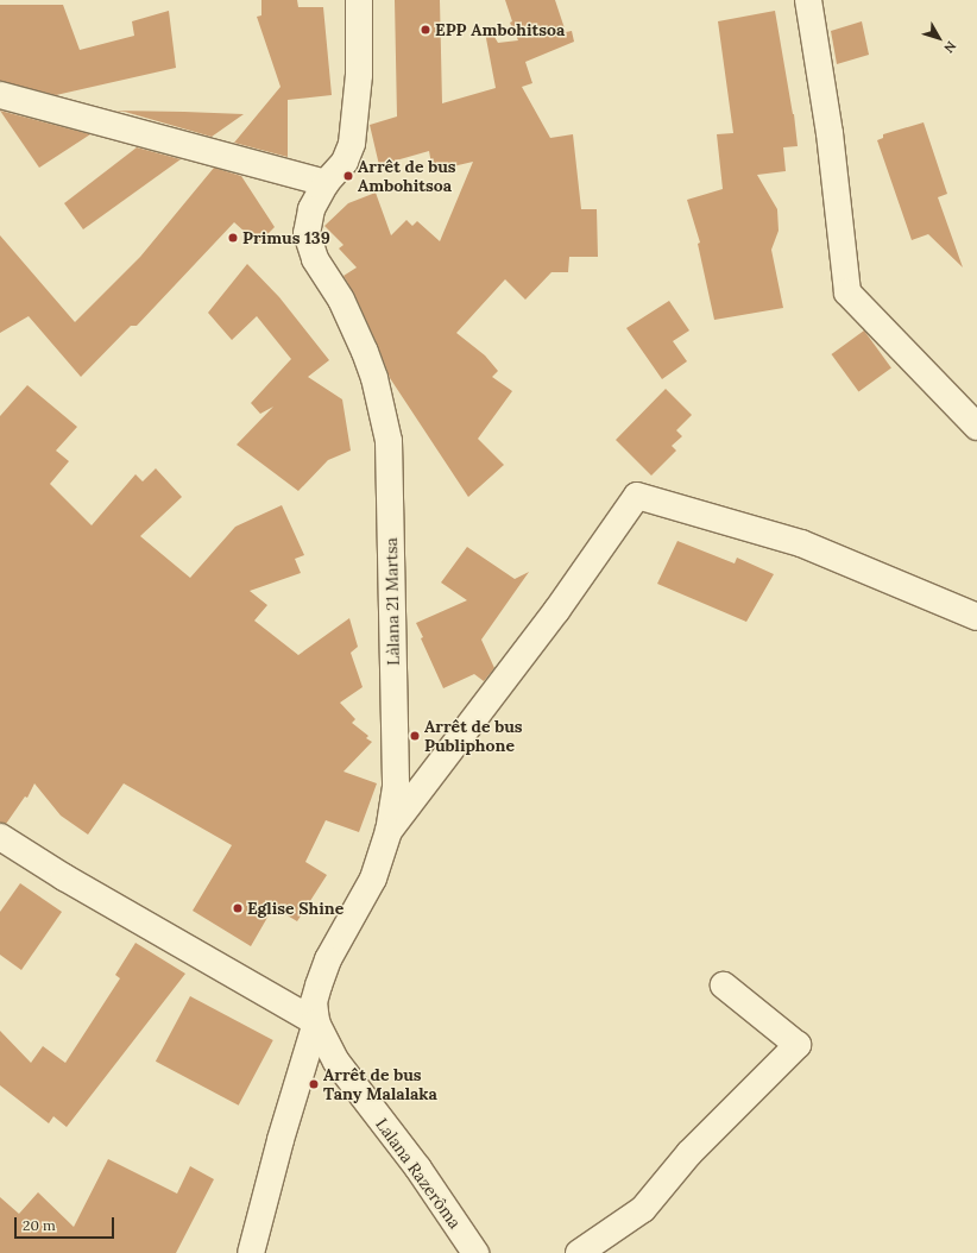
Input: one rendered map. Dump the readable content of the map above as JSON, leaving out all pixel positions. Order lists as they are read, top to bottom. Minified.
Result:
{"streets":{"street":["Làlana 21 Martsa","Lalana Razerôma"]},"crossings":[["Làlana 21 Martsa","Lalana Razerôma"]],"places":["EPP Ambohitsoa","Arrêt de bus Ambohitsoa","Primus 139","Arrêt de bus Publiphone","Eglise Shine","Arrêt de bus Tany Malalaka"],"scale_bar":"20 m","north":"bottom right"}
